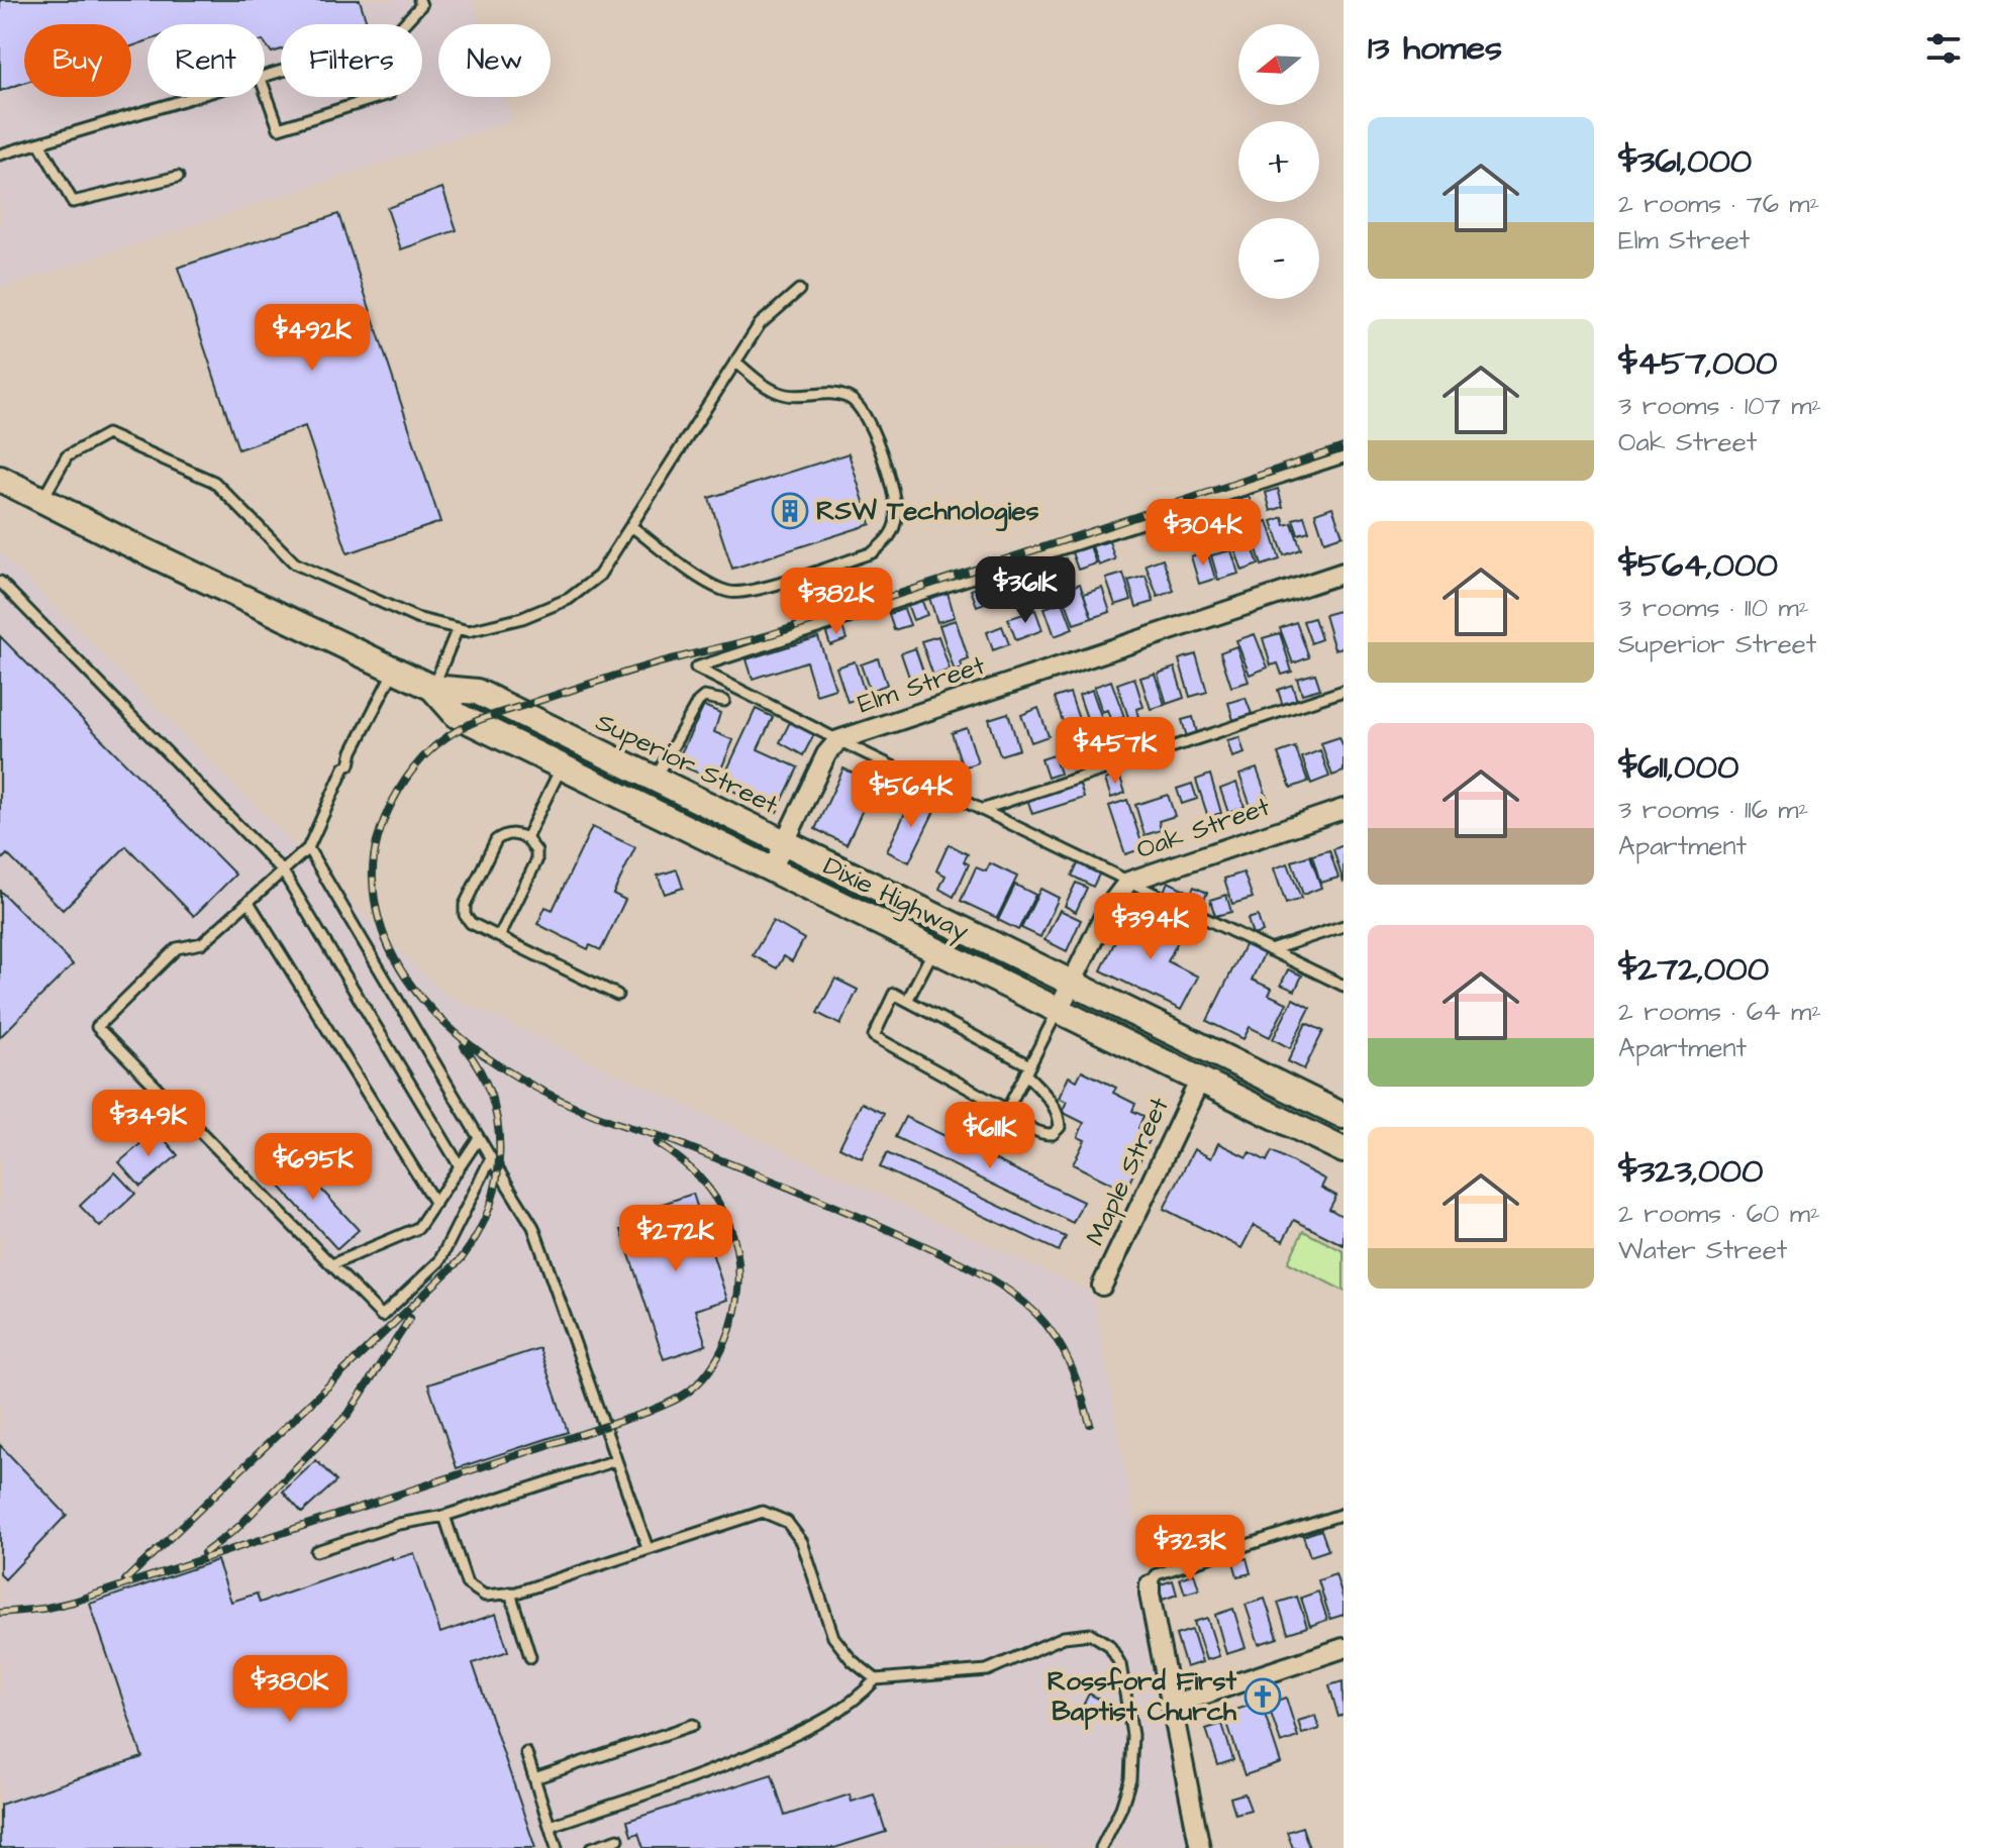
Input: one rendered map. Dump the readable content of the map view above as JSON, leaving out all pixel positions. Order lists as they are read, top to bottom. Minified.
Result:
{"streets":{"main road":["Superior Street","Dixie Highway"],"street":["Elm Street","Oak Street","Maple Street"]},"crossings":[["Elm Street","Superior Street"],["Elm Street","Dixie Highway"],["Superior Street","Oak Street"],["Superior Street","Dixie Highway"],["Oak Street","Dixie Highway"],["Dixie Highway","Maple Street"]],"places":{"building":["RSW Technologies"],"church":["Rossford First Baptist Church"]},"north":"left","page":{"heading":"13 homes","map_buttons":["+","−"],"chip":["Buy","Rent","Filters","New"],"list":[{"name":"$361,000","note":"2 rooms · 76 m² · Elm Street"},{"name":"$457,000","note":"3 rooms · 107 m² · Oak Street"},{"name":"$564,000","note":"3 rooms · 110 m² · Superior Street"},{"name":"$611,000","note":"3 rooms · 116 m² · Apartment"},{"name":"$272,000","note":"2 rooms · 64 m² · Apartment"},{"name":"$323,000","note":"2 rooms · 60 m² · Water Street"}],"price":["$492K","$304K","$361K","$382K","$457K","$564K","$394K","$349K","$611K","$695K","$272K","$323K","$380K"]}}
